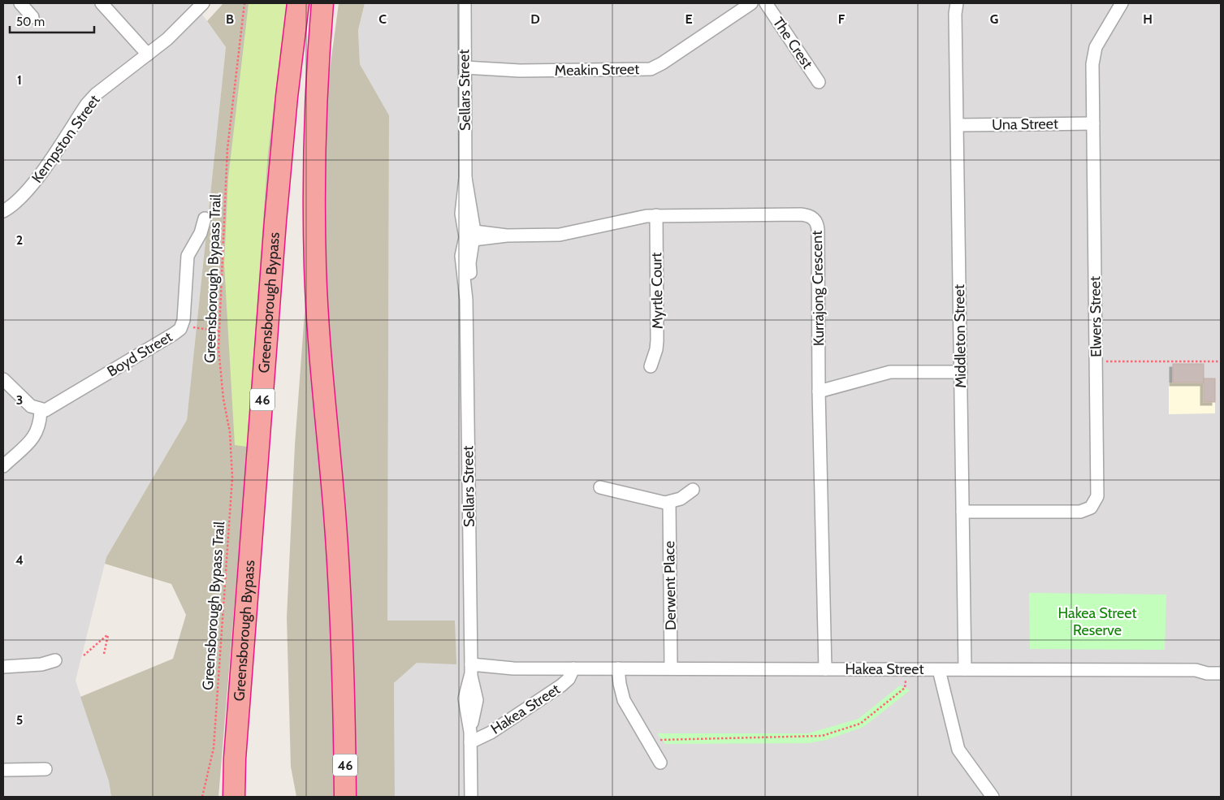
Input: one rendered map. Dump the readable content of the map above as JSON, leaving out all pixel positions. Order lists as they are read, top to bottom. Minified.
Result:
{"streets":{"highway":["Greensborough Bypass","46"],"street":["The Crest","Meakin Street","Sellars Street","Una Street","Kempston Street","Kurrajong Crescent","Myrtle Court","Elwers Street","Middleton Street","Boyd Street","Derwent Place","Hakea Street"],"path":["Greensborough Bypass Trail"]},"crossings":[["Meakin Street","Sellars Street"],["Sellars Street","Kurrajong Crescent"],["Sellars Street","Hakea Street"],["Una Street","Elwers Street"],["Una Street","Middleton Street"],["Kurrajong Crescent","Myrtle Court"],["Kurrajong Crescent","Hakea Street"],["Elwers Street","Middleton Street"],["Middleton Street","Hakea Street"],["Derwent Place","Hakea Street"]],"parks":["Hakea Street Reserve"],"scale_bar":"50 m","grid":{"columns":["B","C","D","E","F","G","H"],"rows":["1","2","3","4","5"]}}
